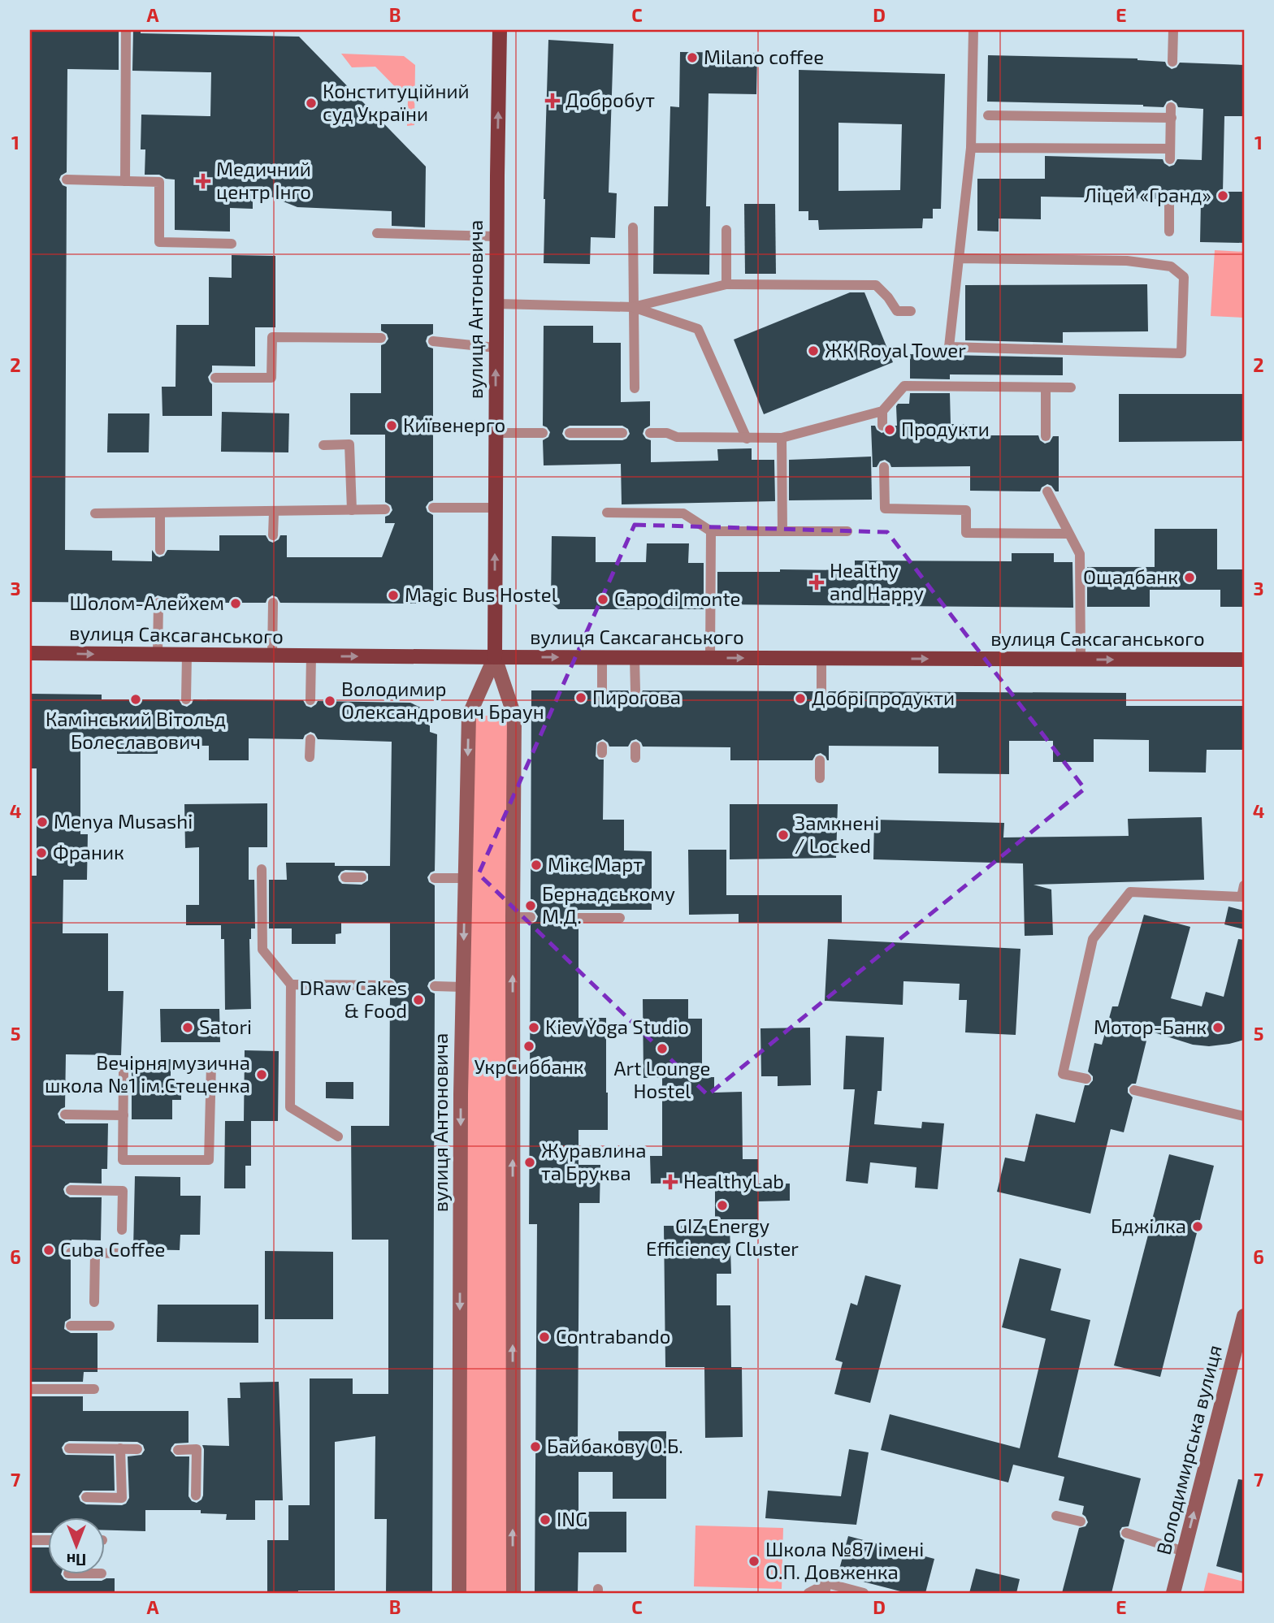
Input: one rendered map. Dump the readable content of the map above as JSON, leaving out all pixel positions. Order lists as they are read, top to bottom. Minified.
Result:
{"streets":{"main road":["вулиця Антоновича","вулиця Саксаганського"],"street":["Володимирська вулиця"]},"crossings":[["вулиця Антоновича","вулиця Саксаганського"]],"one_way":["вулиця Саксаганського","Володимирська вулиця"],"places":{"other":["Milano coffee","Конституційний суд України","Ліцей «Гранд»","ЖК Royal Tower","Київенерго","Продукти","Ощадбанк","Magic Bus Hostel","Capo di monte","Шолом-Алейхем","Пирогова","Добрі продукти","Камінський Вітольд Болеславович","Володимир Олександрович Браун","Menya Musashi","Замкнені / Locked","Франик","Мікс Март","Бернадському М.Д.","DRaw Cakes & Food","Satori","Kiev Yoga Studio","Мотор-Банк","УкрСиббанк","Art Lounge Hostel","Вечірня музична школа №1 ім.Стеценка","Журавлина та Бруква","GIZ Energy Efficiency Cluster","Бджілка","Cuba Coffee","Contrabando","Байбакову О.Б.","ING","Школа №87 імені О.П. Довженка"],"health":["Добробут","Медичний центр Інго","Healthy and Happy","HealthyLab"]},"north":"bottom","grid":{"columns":["A","B","C","D","E"],"rows":["1","2","3","4","5","6","7"]}}
